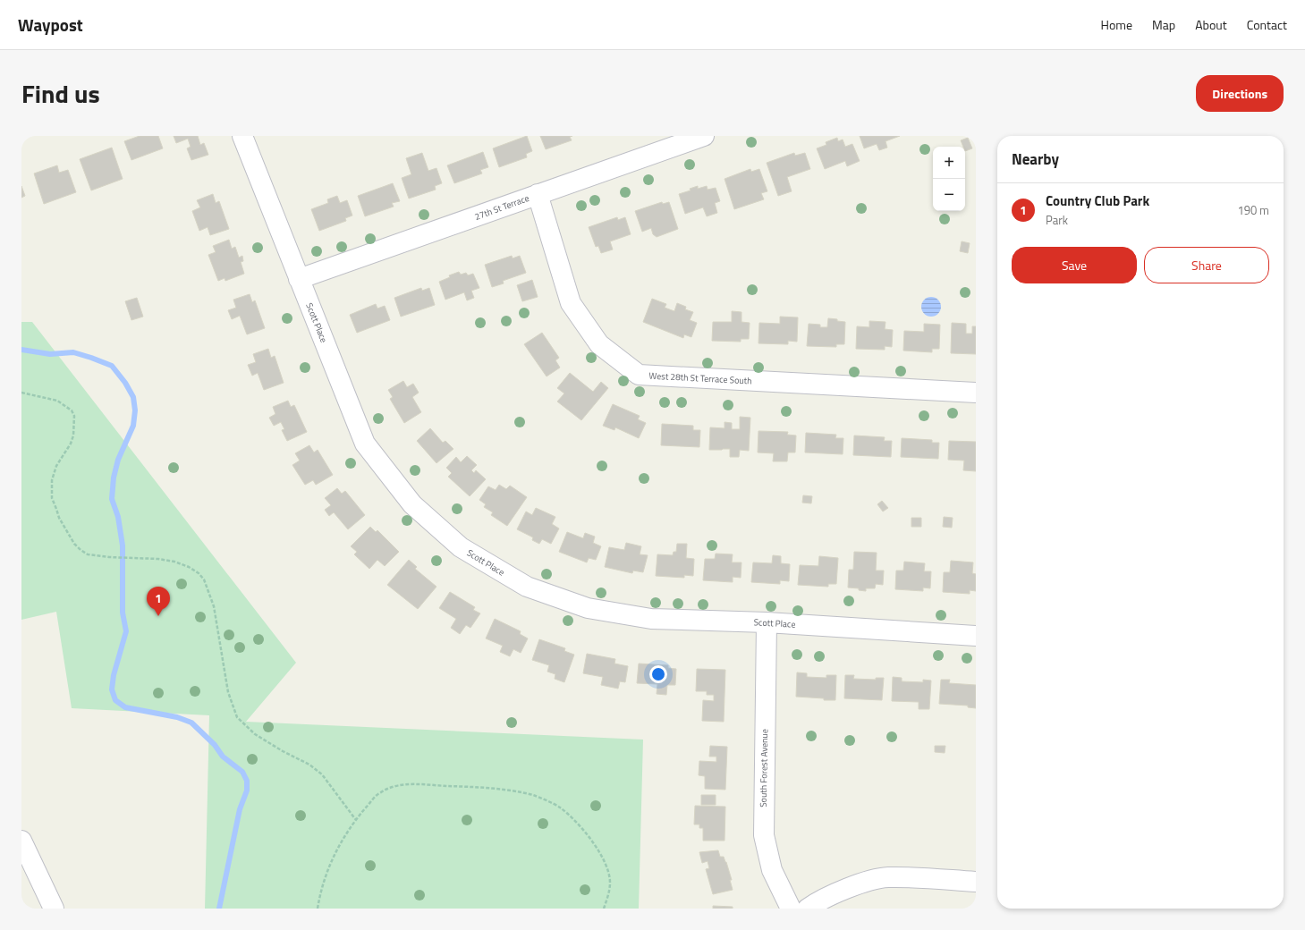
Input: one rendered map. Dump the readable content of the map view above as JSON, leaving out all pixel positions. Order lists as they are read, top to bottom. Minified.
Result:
{"streets":{"street":["27th St Terrace","Scott Place","West 28th St Terrace South","South Forest Avenue"]},"crossings":[["27th St Terrace","Scott Place"],["27th St Terrace","West 28th St Terrace South"],["Scott Place","South Forest Avenue"]],"page":{"header":"Waypost","nav":["Home","Map","About","Contact"],"title":"Find us","buttons":["Directions",["Save","Share"]],"heading":"Nearby","map_buttons":["+","−"],"list":[{"mark":"1","name":"Country Club Park","note":"Park","value":"190 m"}],"pins":"1"}}
